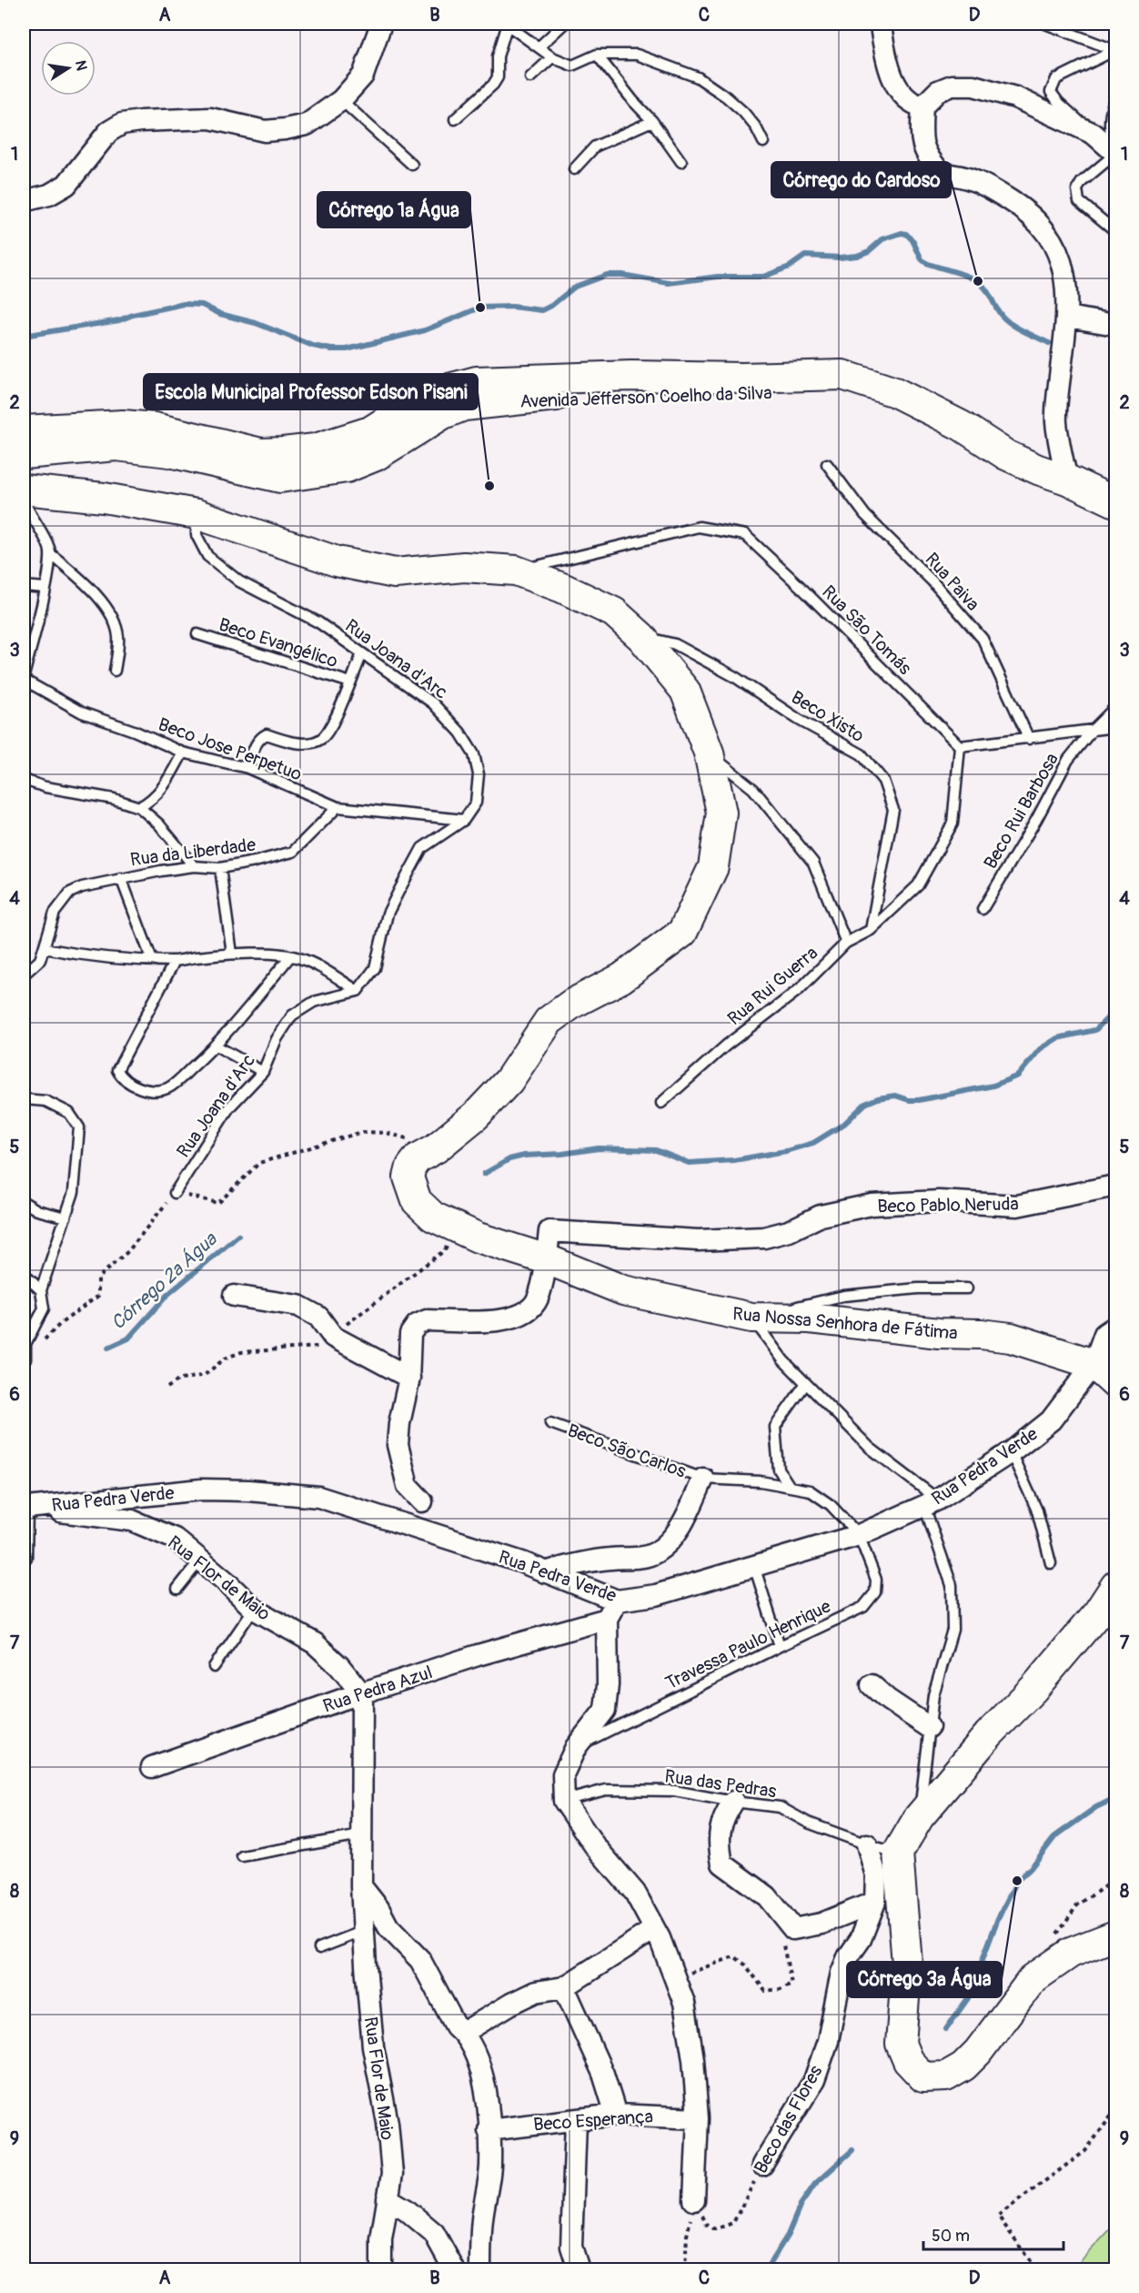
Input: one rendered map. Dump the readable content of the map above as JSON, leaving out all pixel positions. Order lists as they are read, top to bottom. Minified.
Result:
{"streets":{"street":["Avenida Jefferson Coelho da Silva","Beco Pablo Neruda","Rua Nossa Senhora de Fátima","Beco São Carlos","Rua Pedra Verde","Rua Flor de Maio","Rua Pedra Azul","Beco das Flores","Beco Esperança"],"lane":["Rua Paiva","Rua São Tomás","Beco Evangélico","Rua Joana d'Arc","Beco Xisto","Beco Jose Perpetuo","Beco Rui Barbosa","Rua da Liberdade","Rua Rui Guerra","Travessa Paulo Henrique","Rua das Pedras"]},"crossings":[["Rua São Tomás","Rua Nossa Senhora de Fátima"],["Rua Joana d'Arc","Rua Nossa Senhora de Fátima"],["Beco Xisto","Rua Nossa Senhora de Fátima"],["Beco Jose Perpetuo","Rua da Liberdade"],["Beco Pablo Neruda","Rua Nossa Senhora de Fátima"],["Rua Nossa Senhora de Fátima","Rua Pedra Verde"],["Beco São Carlos","Rua Pedra Verde"],["Beco São Carlos","Travessa Paulo Henrique"],["Rua Pedra Verde","Rua Flor de Maio"],["Rua Pedra Verde","Travessa Paulo Henrique"],["Rua Flor de Maio","Rua Pedra Azul"],["Rua das Pedras","Beco das Flores"]],"water":["Córrego 2ª Água"],"places":["Córrego do Cardoso","Córrego 1ª Água","Escola Municipal Professor Edson Pisani","Córrego 3ª Água"],"scale_bar":"50 m","north":"right","grid":{"columns":["A","B","C","D"],"rows":["1","2","3","4","5","6","7","8","9"]}}
